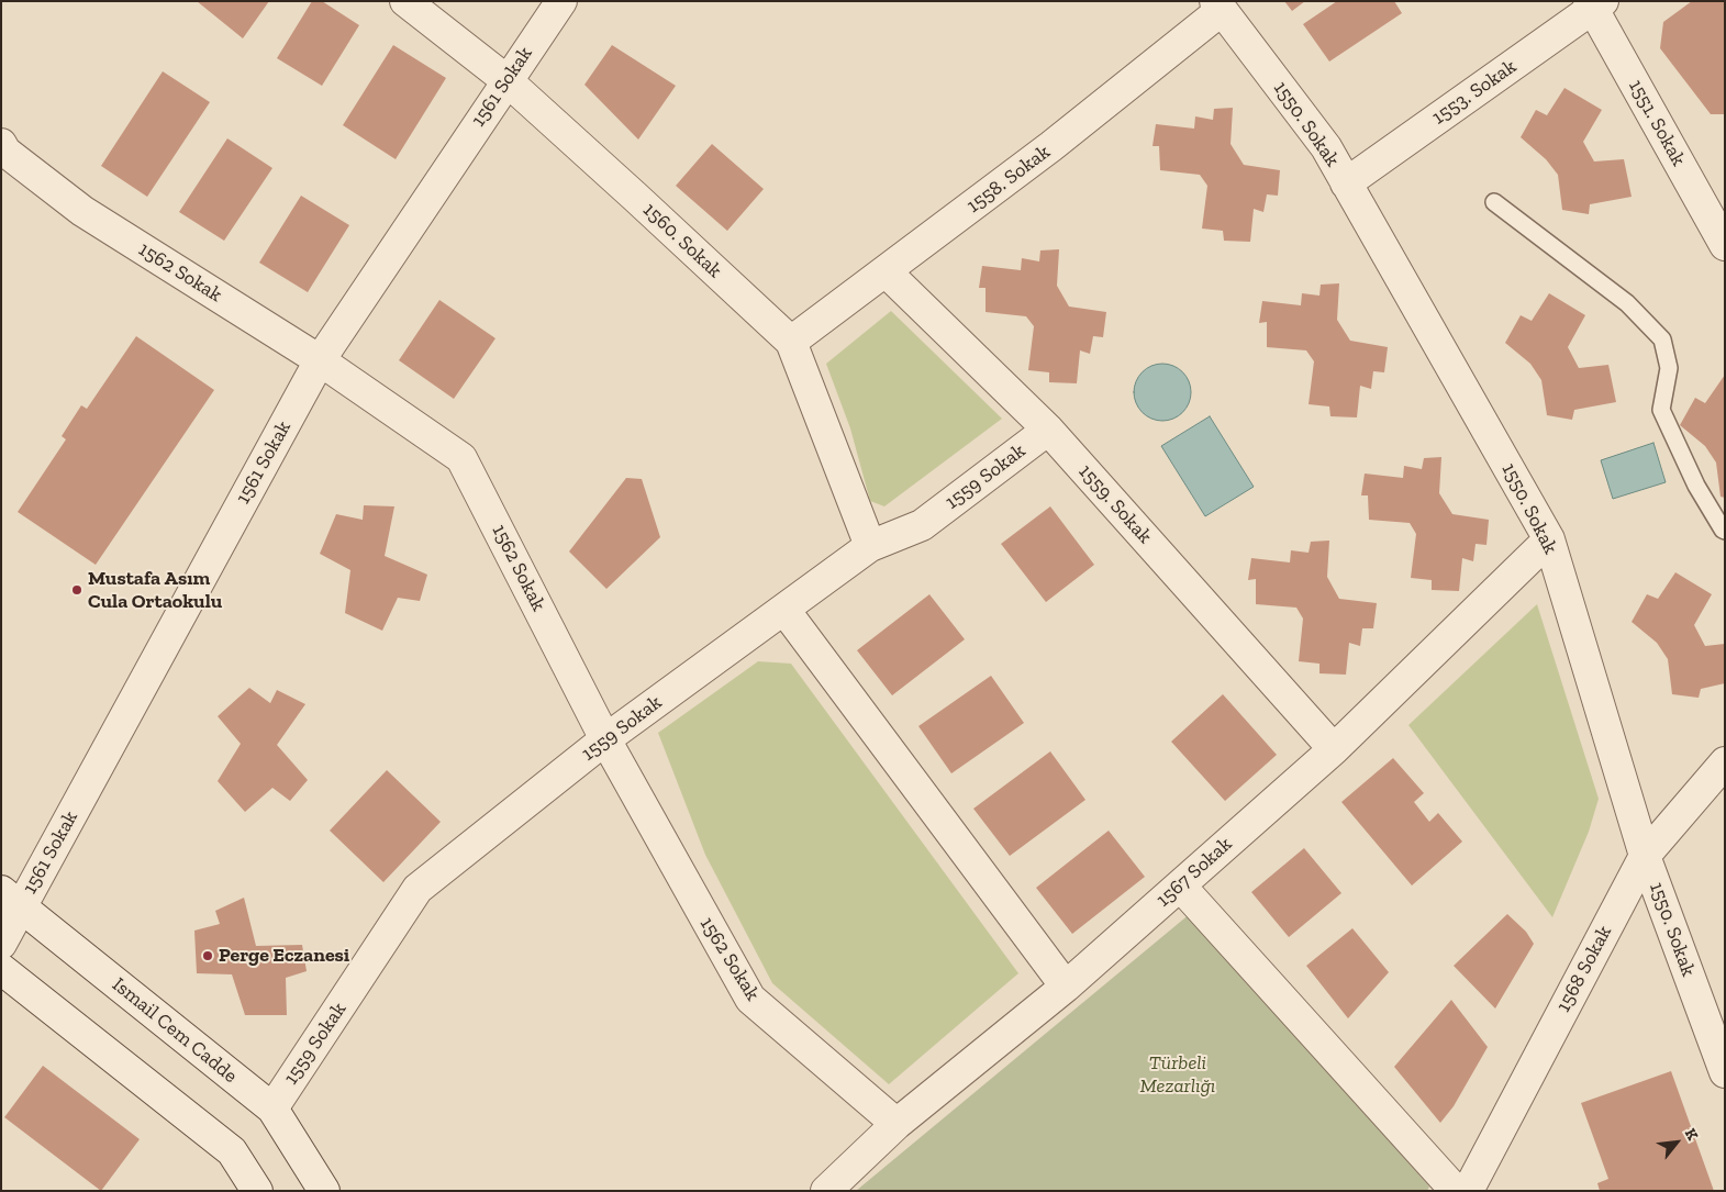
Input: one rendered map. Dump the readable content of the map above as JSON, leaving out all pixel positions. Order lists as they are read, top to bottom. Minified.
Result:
{"streets":{"street":["1561 Sokak","1553. Sokak","1551. Sokak","1550. Sokak","1558. Sokak","1560. Sokak","1562 Sokak","1559 Sokak","1559. Sokak","1567 Sokak","1568 Sokak","Ismail Cem Cadde"]},"crossings":[["1561 Sokak","1560. Sokak"],["1561 Sokak","1562 Sokak"],["1561 Sokak","Ismail Cem Cadde"],["1553. Sokak","1551. Sokak"],["1553. Sokak","1550. Sokak"],["1550. Sokak","1558. Sokak"],["1550. Sokak","1567 Sokak"],["1550. Sokak","1568 Sokak"],["1558. Sokak","1560. Sokak"],["1558. Sokak","1559. Sokak"],["1560. Sokak","1559 Sokak"],["1562 Sokak","1559 Sokak"],["1562 Sokak","1567 Sokak"],["1559 Sokak","1559. Sokak"],["1559 Sokak","Ismail Cem Cadde"],["1559. Sokak","1567 Sokak"]],"parks":["Türbeli Mezarlığı"],"places":["Mustafa Asım Cula Ortaokulu","Perge Eczanesi"],"north":"top right"}
